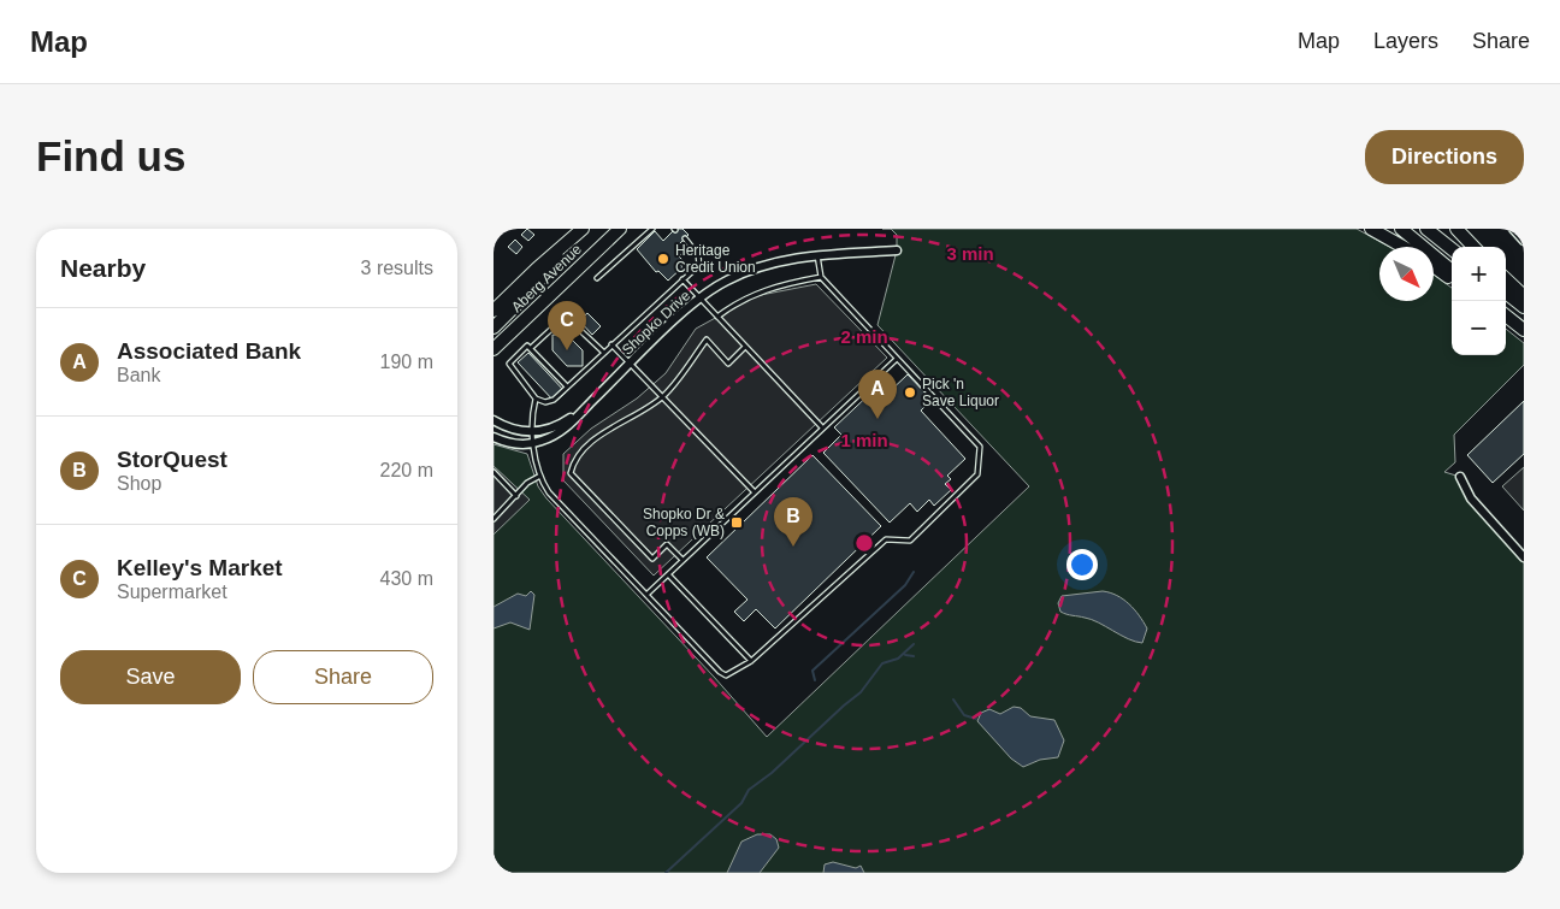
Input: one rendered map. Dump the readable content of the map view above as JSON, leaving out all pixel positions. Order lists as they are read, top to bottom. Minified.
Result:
{"streets":{"main road":["Aberg Avenue"],"street":["Shopko Drive"]},"places":{"other":["Heritage Credit Union","Pick 'n Save Liquor"],"transit":["Shopko Dr & Copps (WB)"]},"north":"bottom right","page":{"header":"Map","nav":["Map","Layers","Share"],"buttons":["Directions",["Save","Share"]],"title":"Find us","heading":["Nearby","3 results"],"map_buttons":["+","−"],"pins":["C","A","B"],"list":[{"mark":"A","name":"Associated Bank","note":"Bank","value":"190 m"},{"mark":"B","name":"StorQuest","note":"Shop","value":"220 m"},{"mark":"C","name":"Kelley's Market","note":"Supermarket","value":"430 m"}]},"rings":["3 min","2 min","1 min"]}
